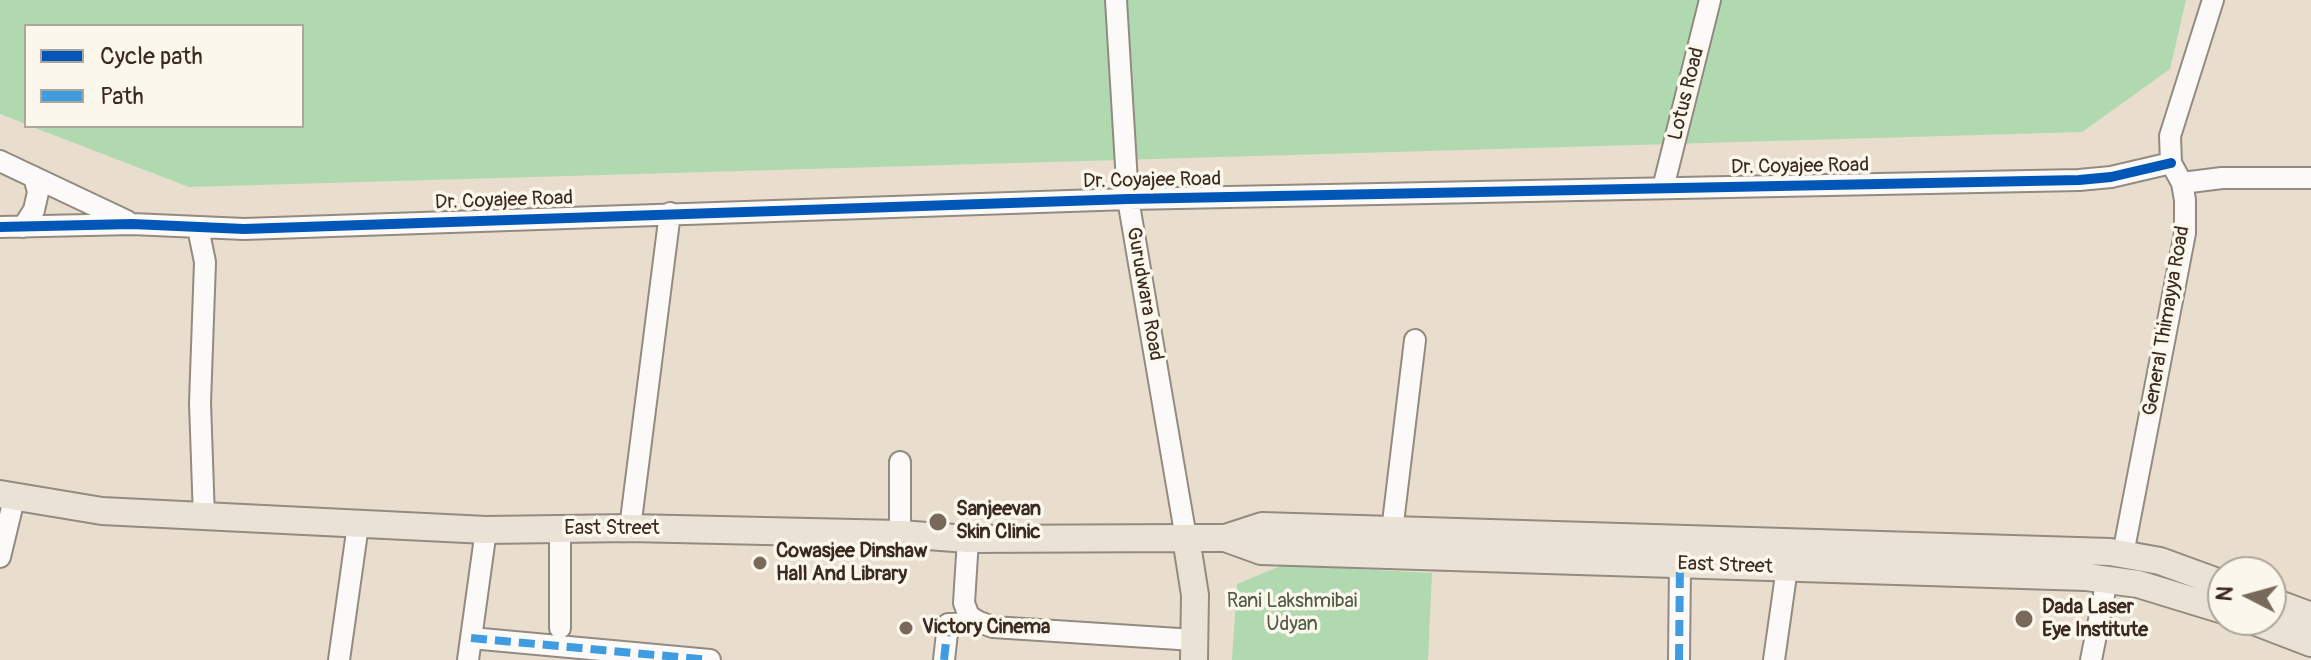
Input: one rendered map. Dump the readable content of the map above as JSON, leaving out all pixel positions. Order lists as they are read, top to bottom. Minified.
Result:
{"streets":{"main road":["East Street"],"street":["Lotus Road","Dr. Coyajee Road","Gurudwara Road","General Thimayya Road"]},"crossings":[["Lotus Road","Dr. Coyajee Road"],["Dr. Coyajee Road","Gurudwara Road"],["Dr. Coyajee Road","General Thimayya Road"],["Gurudwara Road","East Street"],["General Thimayya Road","East Street"]],"parks":["Rani Lakshmibai Udyan"],"places":["Sanjeevan Skin Clinic","Cowasjee Dinshaw Hall And Library","Dada Laser Eye Institute","Victory Cinema"],"legend":["Cycle path","Path"],"north":"left"}
